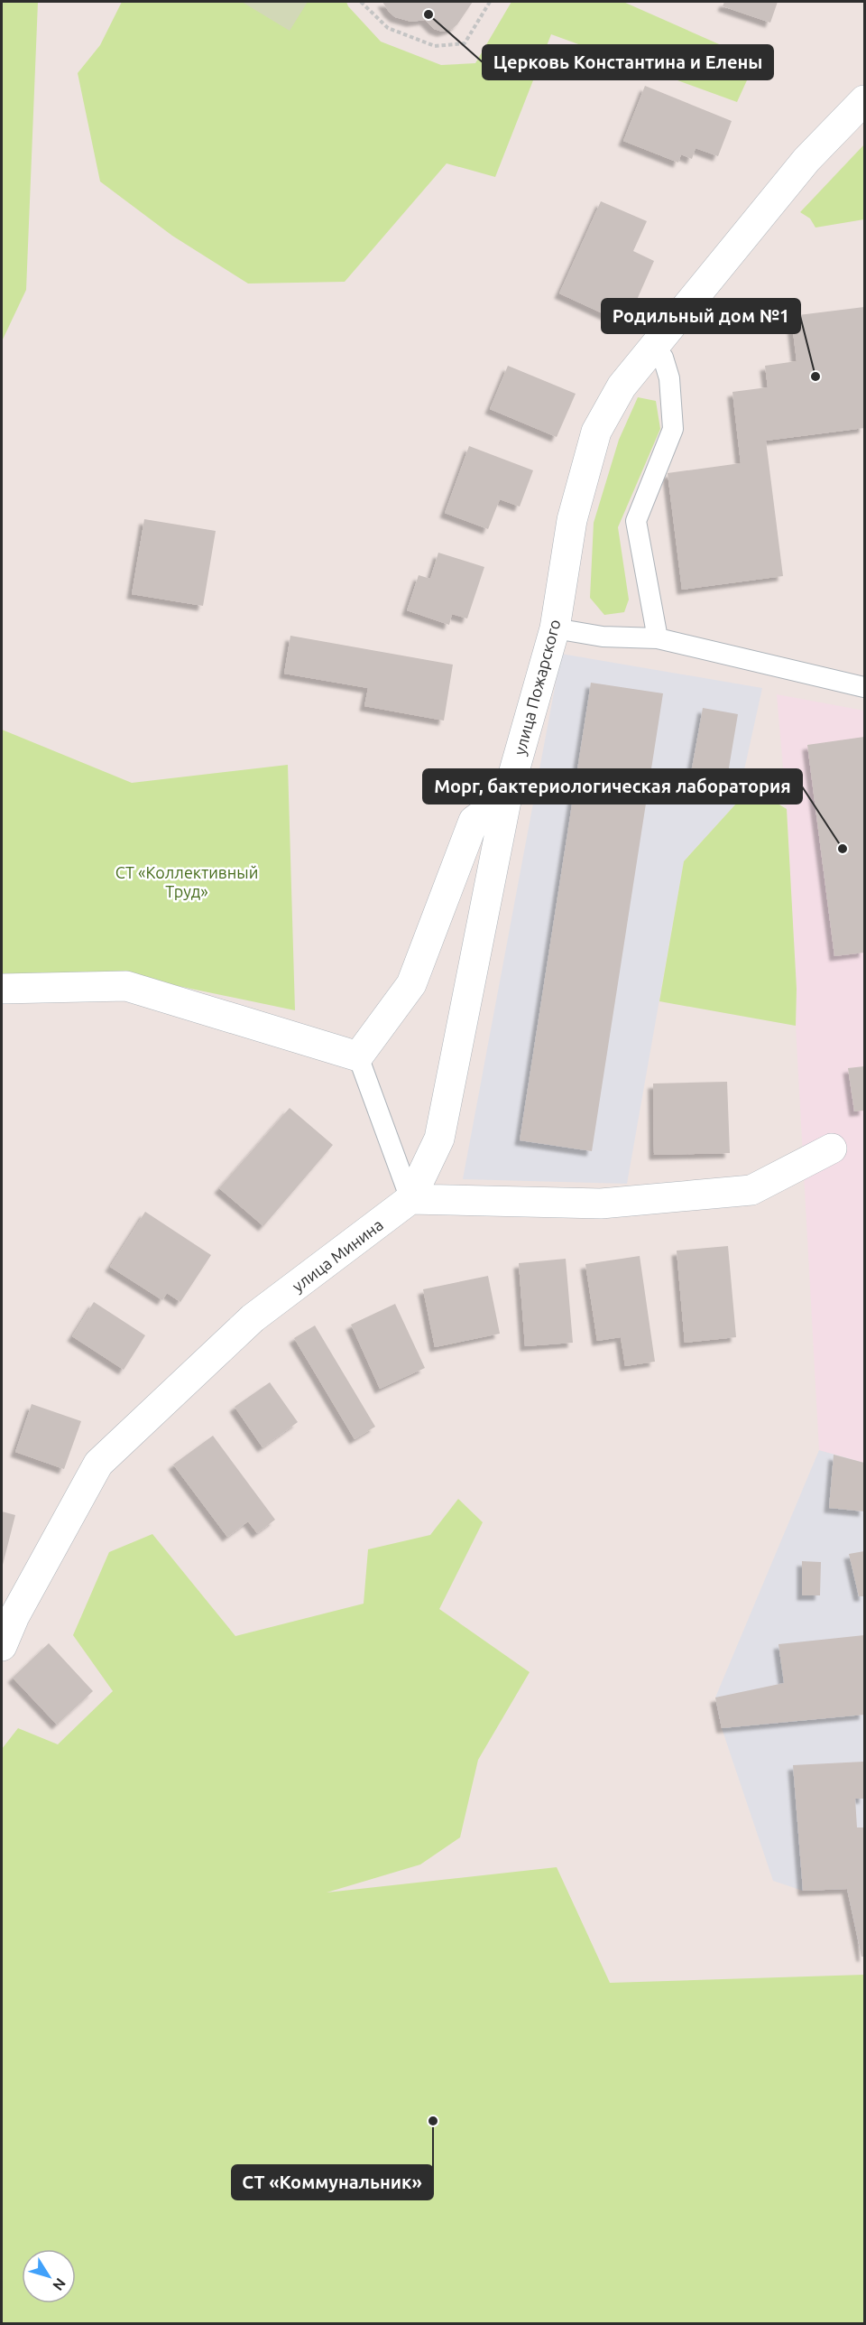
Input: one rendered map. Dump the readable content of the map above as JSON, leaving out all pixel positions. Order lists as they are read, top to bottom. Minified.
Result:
{"streets":{"street":["улица Пожарского","улица Минина"]},"crossings":[["улица Пожарского","улица Минина"]],"parks":["СТ «Коллективный Труд»"],"places":["Церковь Константина и Елены","Родильный дом №1","Морг, бактериологическая лаборатория","СТ «Коммунальник»"],"north":"bottom right"}
